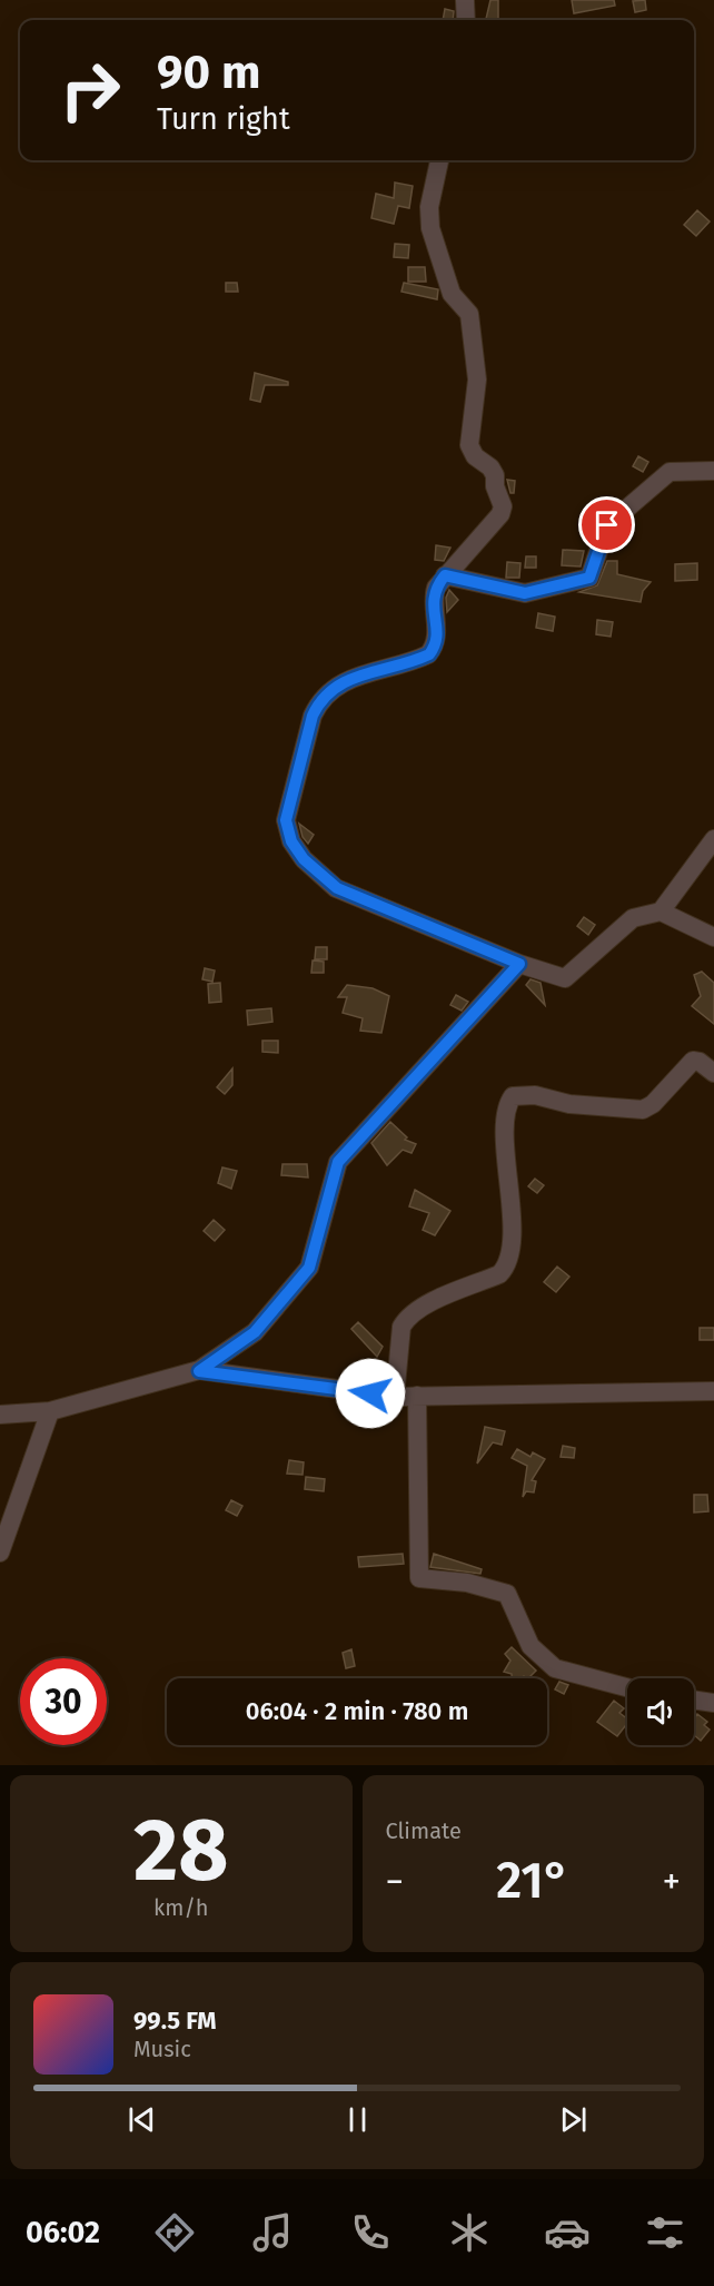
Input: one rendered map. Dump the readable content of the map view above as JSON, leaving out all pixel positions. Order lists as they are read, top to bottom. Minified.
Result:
{"page":{"turn":["90 m","Turn right"],"limit":"30","trip":"06:04 · 2 min · 780 m","tile":[["28","km/h"],"Climate"],"heat":["−","21°","+"],"song":["99.5 FM","Music"],"tabs":"06:02"}}
